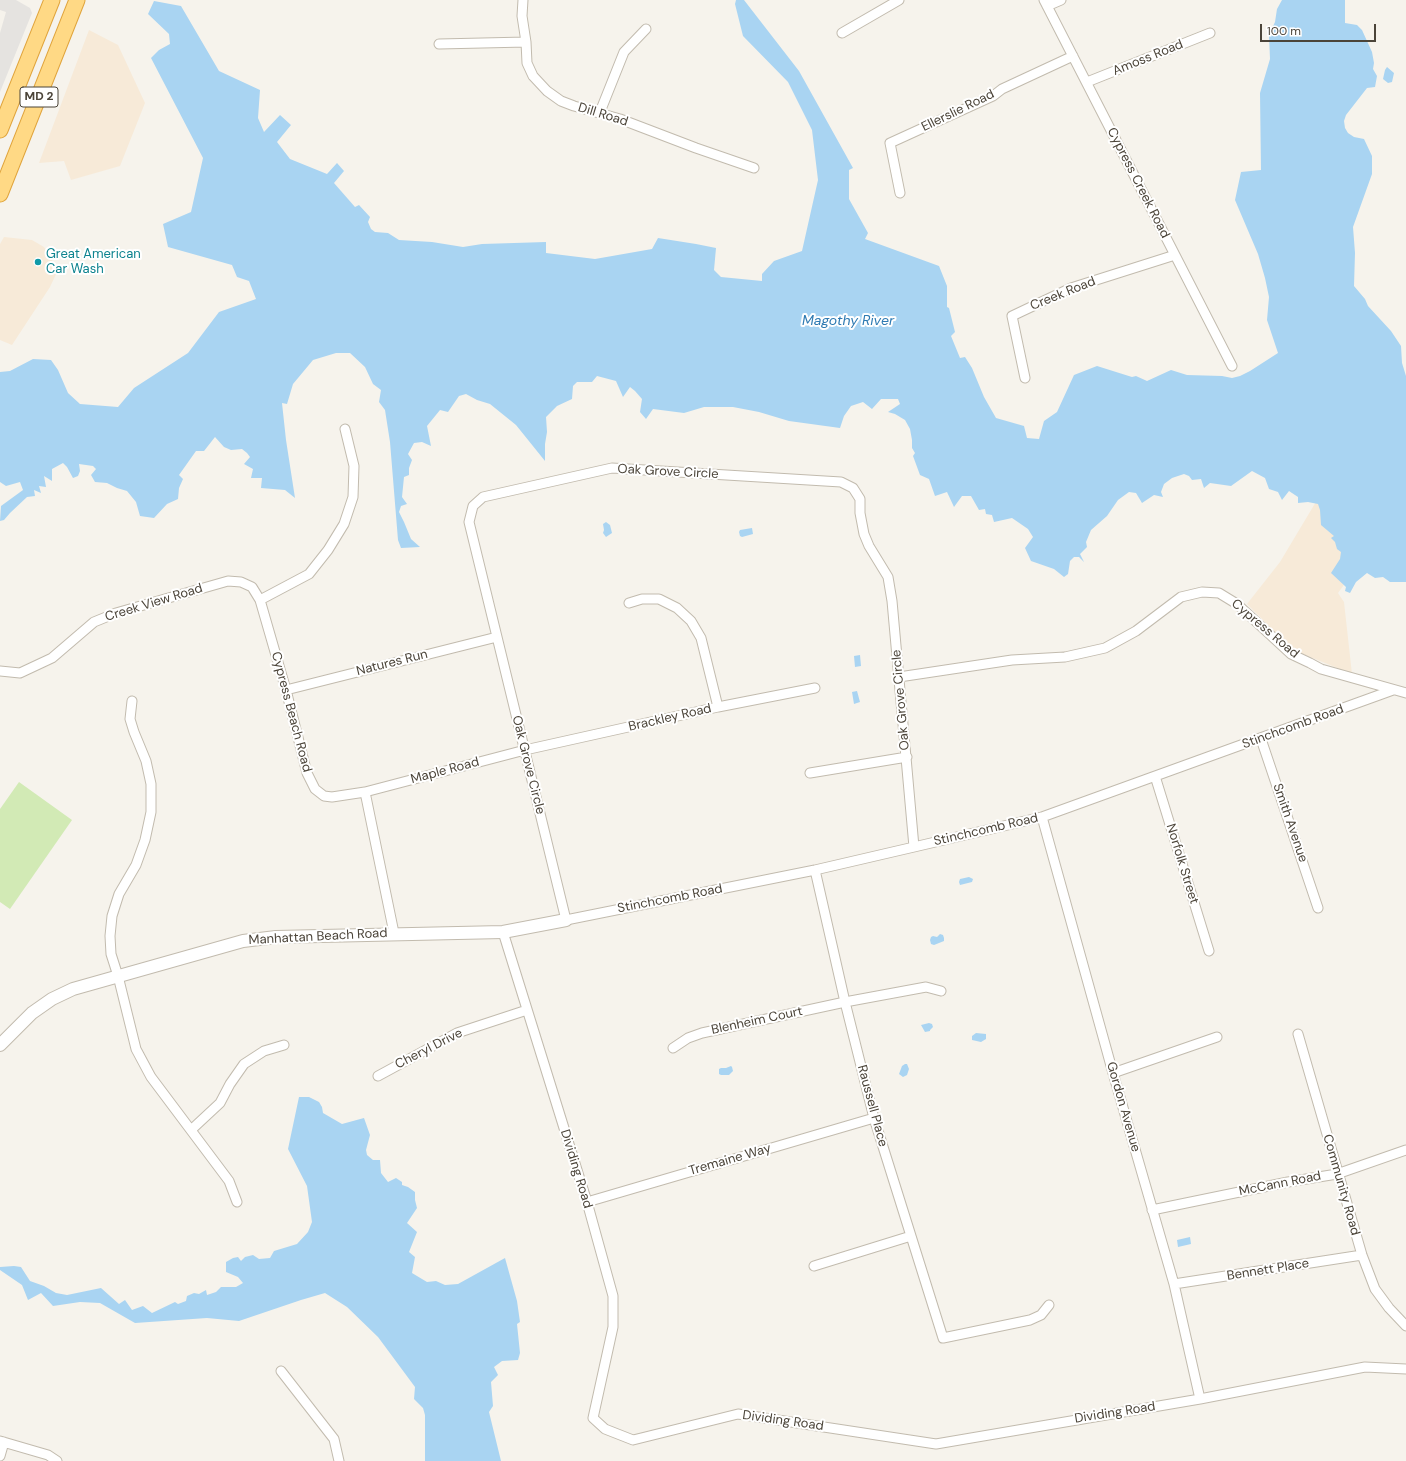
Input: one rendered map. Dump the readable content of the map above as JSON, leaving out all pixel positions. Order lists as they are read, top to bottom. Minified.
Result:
{"streets":{"highway":["MD 2"],"street":["Amoss Road","Ellerslie Road","Dill Road","Cypress Creek Road","Creek Road","Oak Grove Circle","Creek View Road","Cypress Road","Natures Run","Cypress Beach Road","Brackley Road","Stinchcomb Road","Maple Road","Smith Avenue","Norfolk Street","Manhattan Beach Road","Blenheim Court","Cheryl Drive","Raussell Place","Gordon Avenue","Tremaine Way","Dividing Road","McCann Road","Community Road","Bennett Place"]},"crossings":[["Amoss Road","Cypress Creek Road"],["Ellerslie Road","Cypress Creek Road"],["Cypress Creek Road","Creek Road"],["Oak Grove Circle","Cypress Road"],["Oak Grove Circle","Natures Run"],["Oak Grove Circle","Brackley Road"],["Oak Grove Circle","Stinchcomb Road"],["Oak Grove Circle","Maple Road"],["Oak Grove Circle","Manhattan Beach Road"],["Creek View Road","Cypress Beach Road"],["Cypress Road","Stinchcomb Road"],["Natures Run","Cypress Beach Road"],["Cypress Beach Road","Maple Road"],["Brackley Road","Maple Road"],["Stinchcomb Road","Smith Avenue"],["Stinchcomb Road","Norfolk Street"],["Stinchcomb Road","Manhattan Beach Road"],["Stinchcomb Road","Raussell Place"],["Stinchcomb Road","Gordon Avenue"],["Manhattan Beach Road","Dividing Road"],["Blenheim Court","Raussell Place"],["Cheryl Drive","Dividing Road"],["Raussell Place","Tremaine Way"],["Gordon Avenue","Dividing Road"],["Gordon Avenue","McCann Road"],["Gordon Avenue","Bennett Place"],["Tremaine Way","Dividing Road"],["McCann Road","Community Road"],["Community Road","Bennett Place"]],"water":["Magothy River"],"places":["Great American Car Wash"],"scale_bar":"100 m"}
